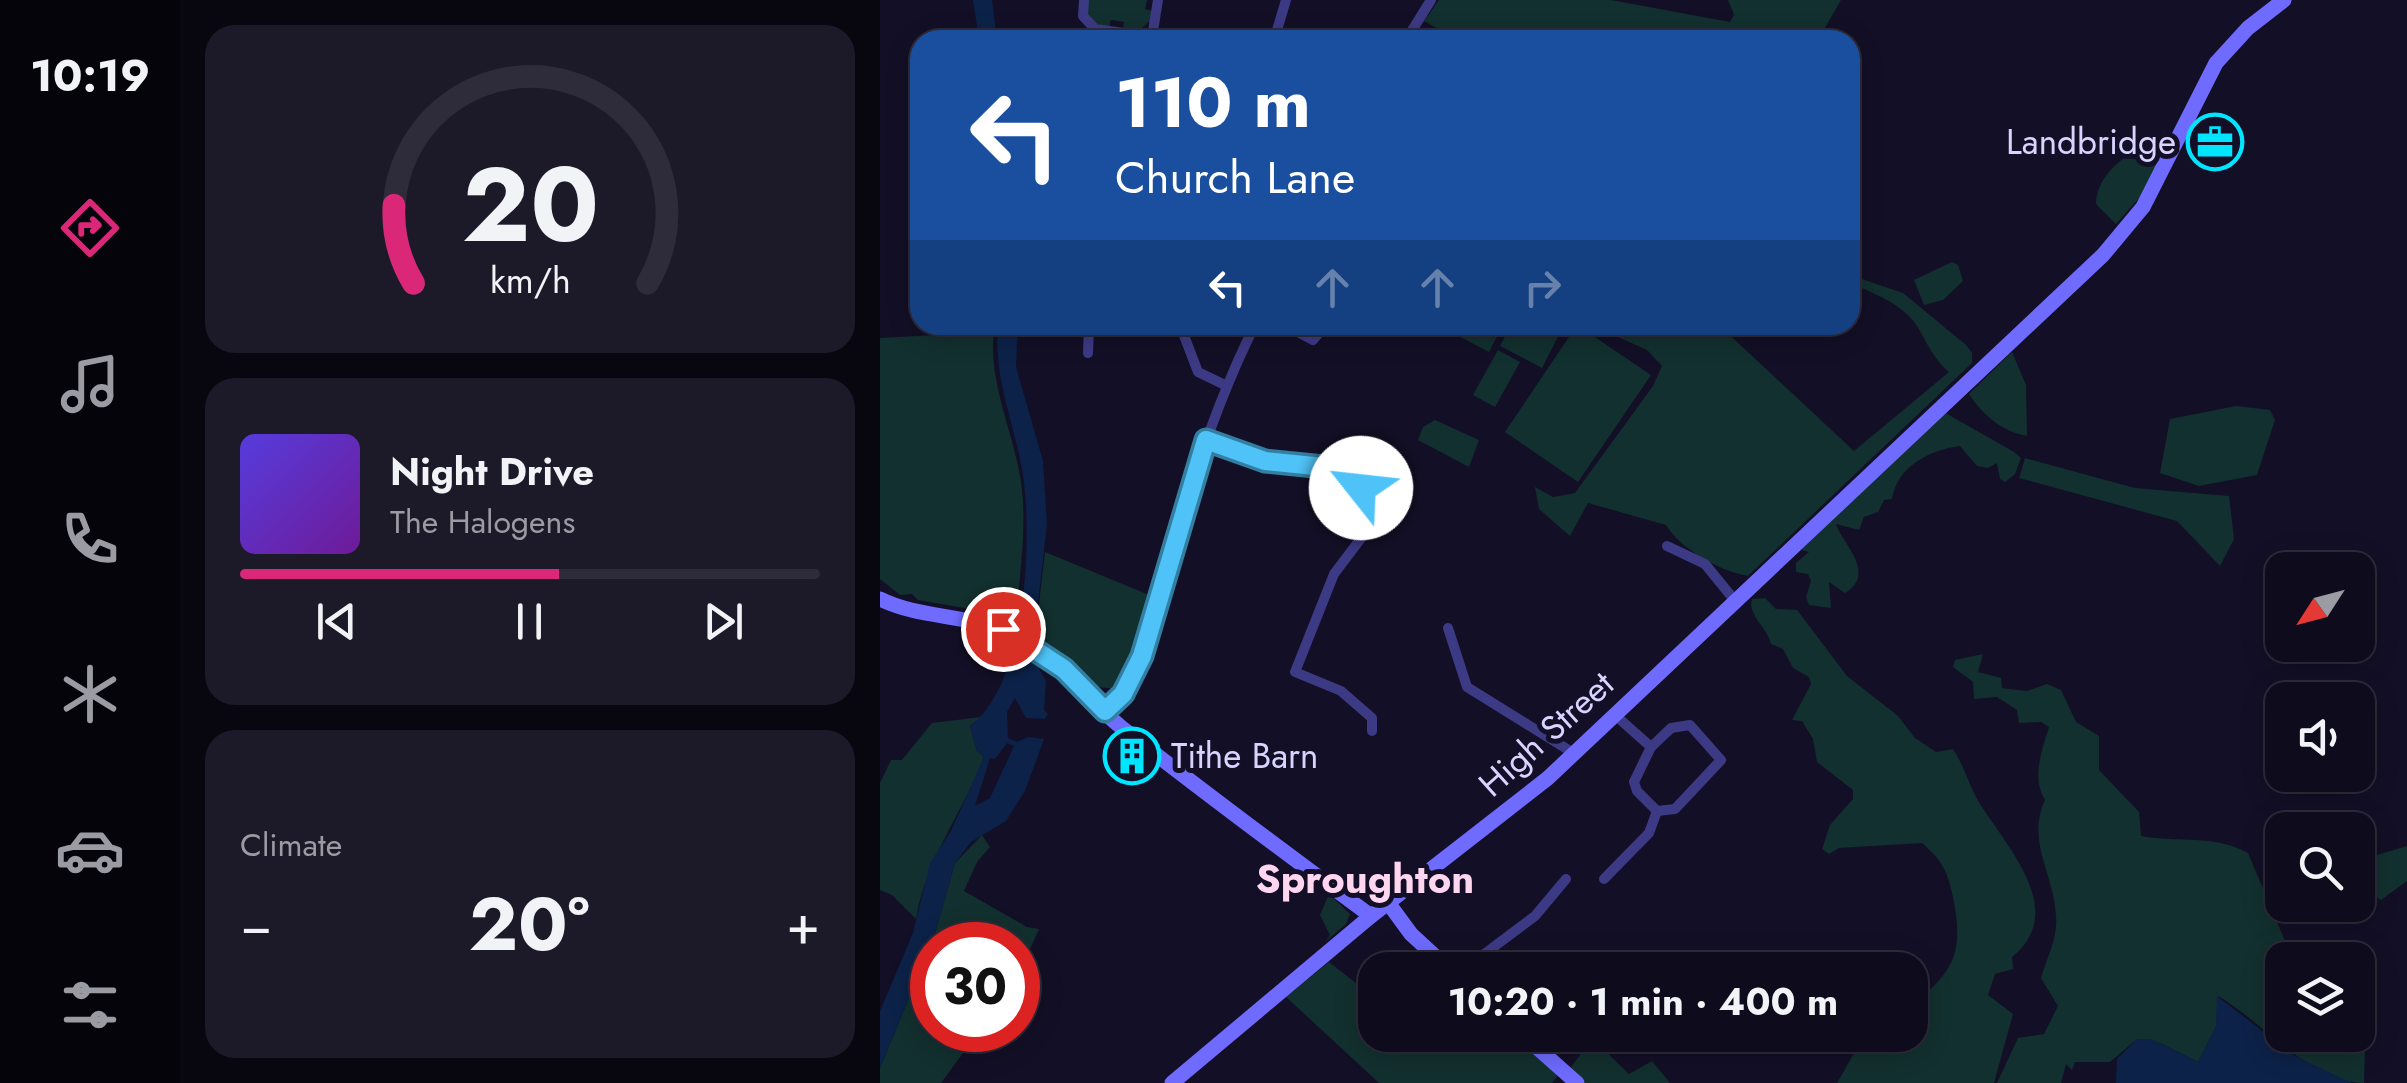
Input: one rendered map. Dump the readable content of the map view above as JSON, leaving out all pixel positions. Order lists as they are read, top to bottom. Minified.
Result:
{"streets":{"main road":["High Street"]},"districts":["Sproughton"],"places":{"office":["Landbridge"],"building":["Tithe Barn"]},"north":"bottom left","page":{"tabs":"10:19","turn":["110 m","Church Lane"],"song":["Night Drive","The Halogens"],"tile":"Climate","heat":["−","20°","+"],"limit":"30","trip":"10:20 · 1 min · 400 m","gauge":["20","km/h"]}}
